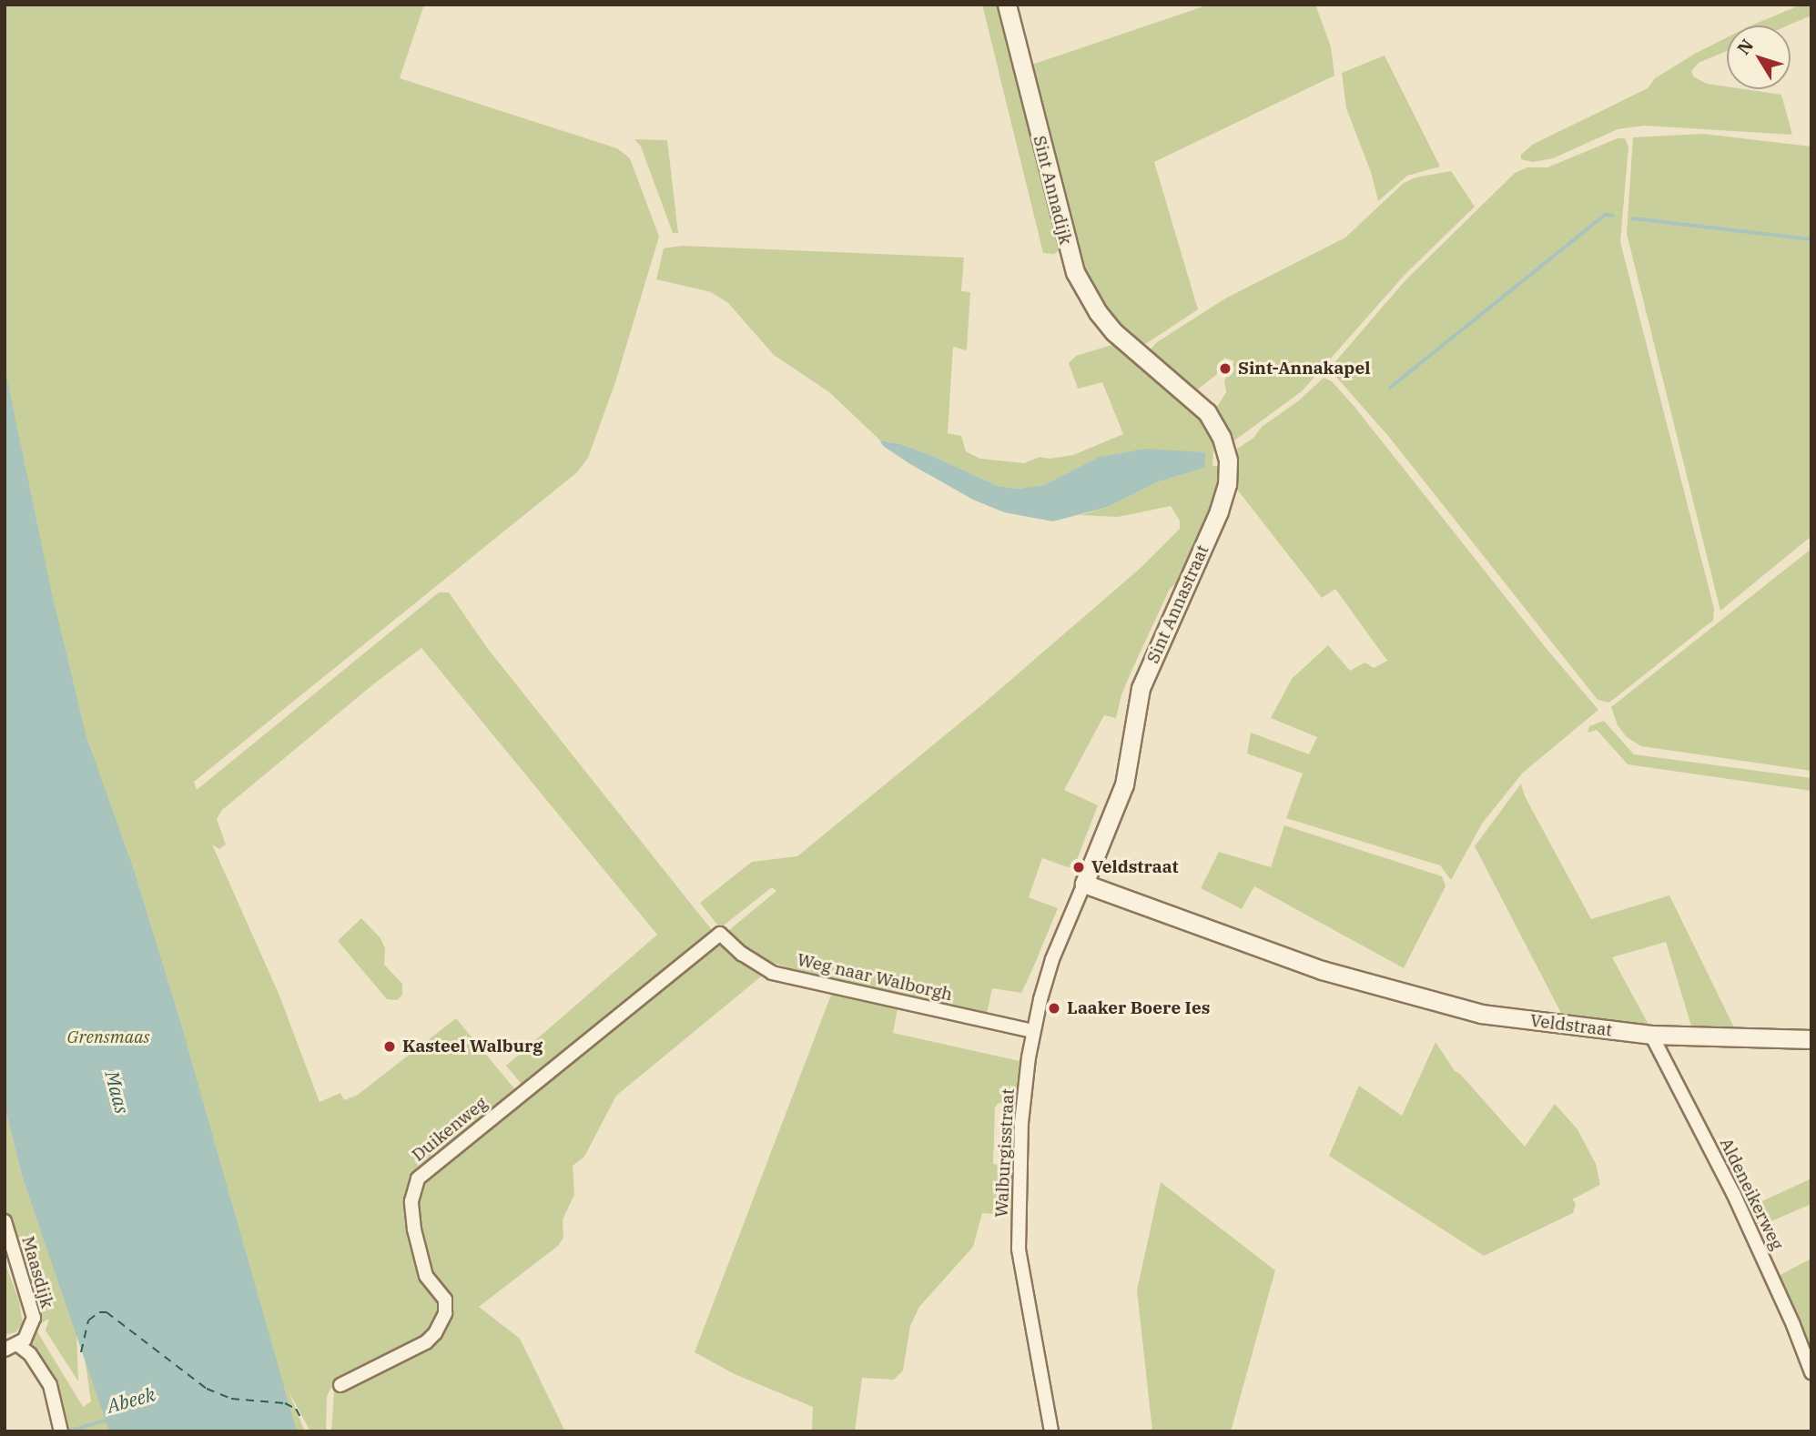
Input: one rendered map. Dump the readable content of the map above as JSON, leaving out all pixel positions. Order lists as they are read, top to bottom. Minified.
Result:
{"streets":{"street":["Sint Annadijk","Sint Annastraat","Weg naar Walborgh","Veldstraat","Duikenweg","Walburgisstraat","Aldeneikerweg","Maasdijk"]},"crossings":[["Sint Annadijk","Sint Annastraat"],["Sint Annastraat","Veldstraat"],["Sint Annastraat","Walburgisstraat"],["Weg naar Walborgh","Duikenweg"],["Weg naar Walborgh","Walburgisstraat"],["Veldstraat","Walburgisstraat"],["Veldstraat","Aldeneikerweg"]],"water":["Maas","Abeek"],"parks":["Grensmaas"],"places":["Sint-Annakapel","Veldstraat","Laaker Boere Ies","Kasteel Walburg"],"north":"top left"}
